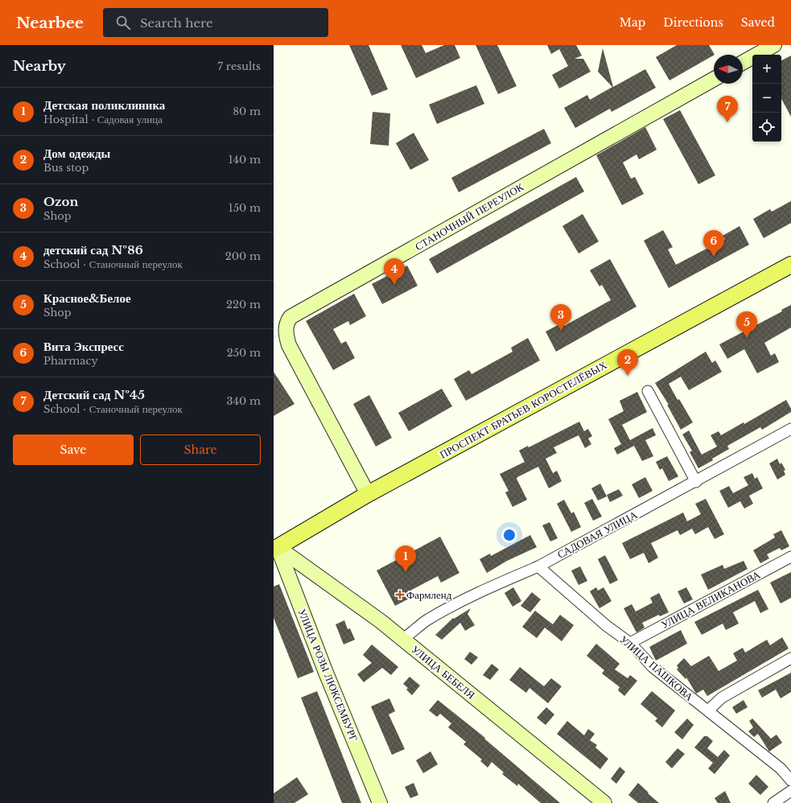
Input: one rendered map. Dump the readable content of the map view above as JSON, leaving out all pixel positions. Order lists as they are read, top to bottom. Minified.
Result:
{"streets":{"main road":["СТАНОЧНЫЙ ПЕРЕУЛОК","ПРОСПЕКТ БРАТЬЕВ КОРОСТЕЛЁВЫХ","УЛИЦА БЕБЕЛЯ","УЛИЦА РОЗЫ ЛЮКСЕМБУРГ"],"street":["САДОВАЯ УЛИЦА","УЛИЦА ВЕЛИКАНОВА","УЛИЦА ПАШКОВА"]},"crossings":[["СТАНОЧНЫЙ ПЕРЕУЛОК","ПРОСПЕКТ БРАТЬЕВ КОРОСТЕЛЁВЫХ"],["ПРОСПЕКТ БРАТЬЕВ КОРОСТЕЛЁВЫХ","УЛИЦА БЕБЕЛЯ"],["ПРОСПЕКТ БРАТЬЕВ КОРОСТЕЛЁВЫХ","УЛИЦА РОЗЫ ЛЮКСЕМБУРГ"],["САДОВАЯ УЛИЦА","УЛИЦА ПАШКОВА"],["САДОВАЯ УЛИЦА","УЛИЦА БЕБЕЛЯ"],["УЛИЦА ВЕЛИКАНОВА","УЛИЦА ПАШКОВА"],["УЛИЦА БЕБЕЛЯ","УЛИЦА РОЗЫ ЛЮКСЕМБУРГ"]],"places":{"health":["Фармленд"]},"north":"left","page":{"header":"Nearbee","search":"Search here","nav":["Map","Directions","Saved"],"heading":["Nearby","7 results"],"map_buttons":["+","−"],"list":[{"mark":"1","name":"Детская поликлиника","note":"Hospital · Садовая улица","value":"80 m"},{"mark":"2","name":"Дом одежды","note":"Bus stop","value":"140 m"},{"mark":"3","name":"Ozon","note":"Shop","value":"150 m"},{"mark":"4","name":"детский сад №86","note":"School · Станочный переулок","value":"200 m"},{"mark":"5","name":"Красное&Белое","note":"Shop","value":"220 m"},{"mark":"6","name":"Вита Экспресс","note":"Pharmacy","value":"250 m"},{"mark":"7","name":"Детский сад №45","note":"School · Станочный переулок","value":"340 m"}],"pins":["7","6","4","3","5","2","1"],"buttons":["Save","Share"]}}
